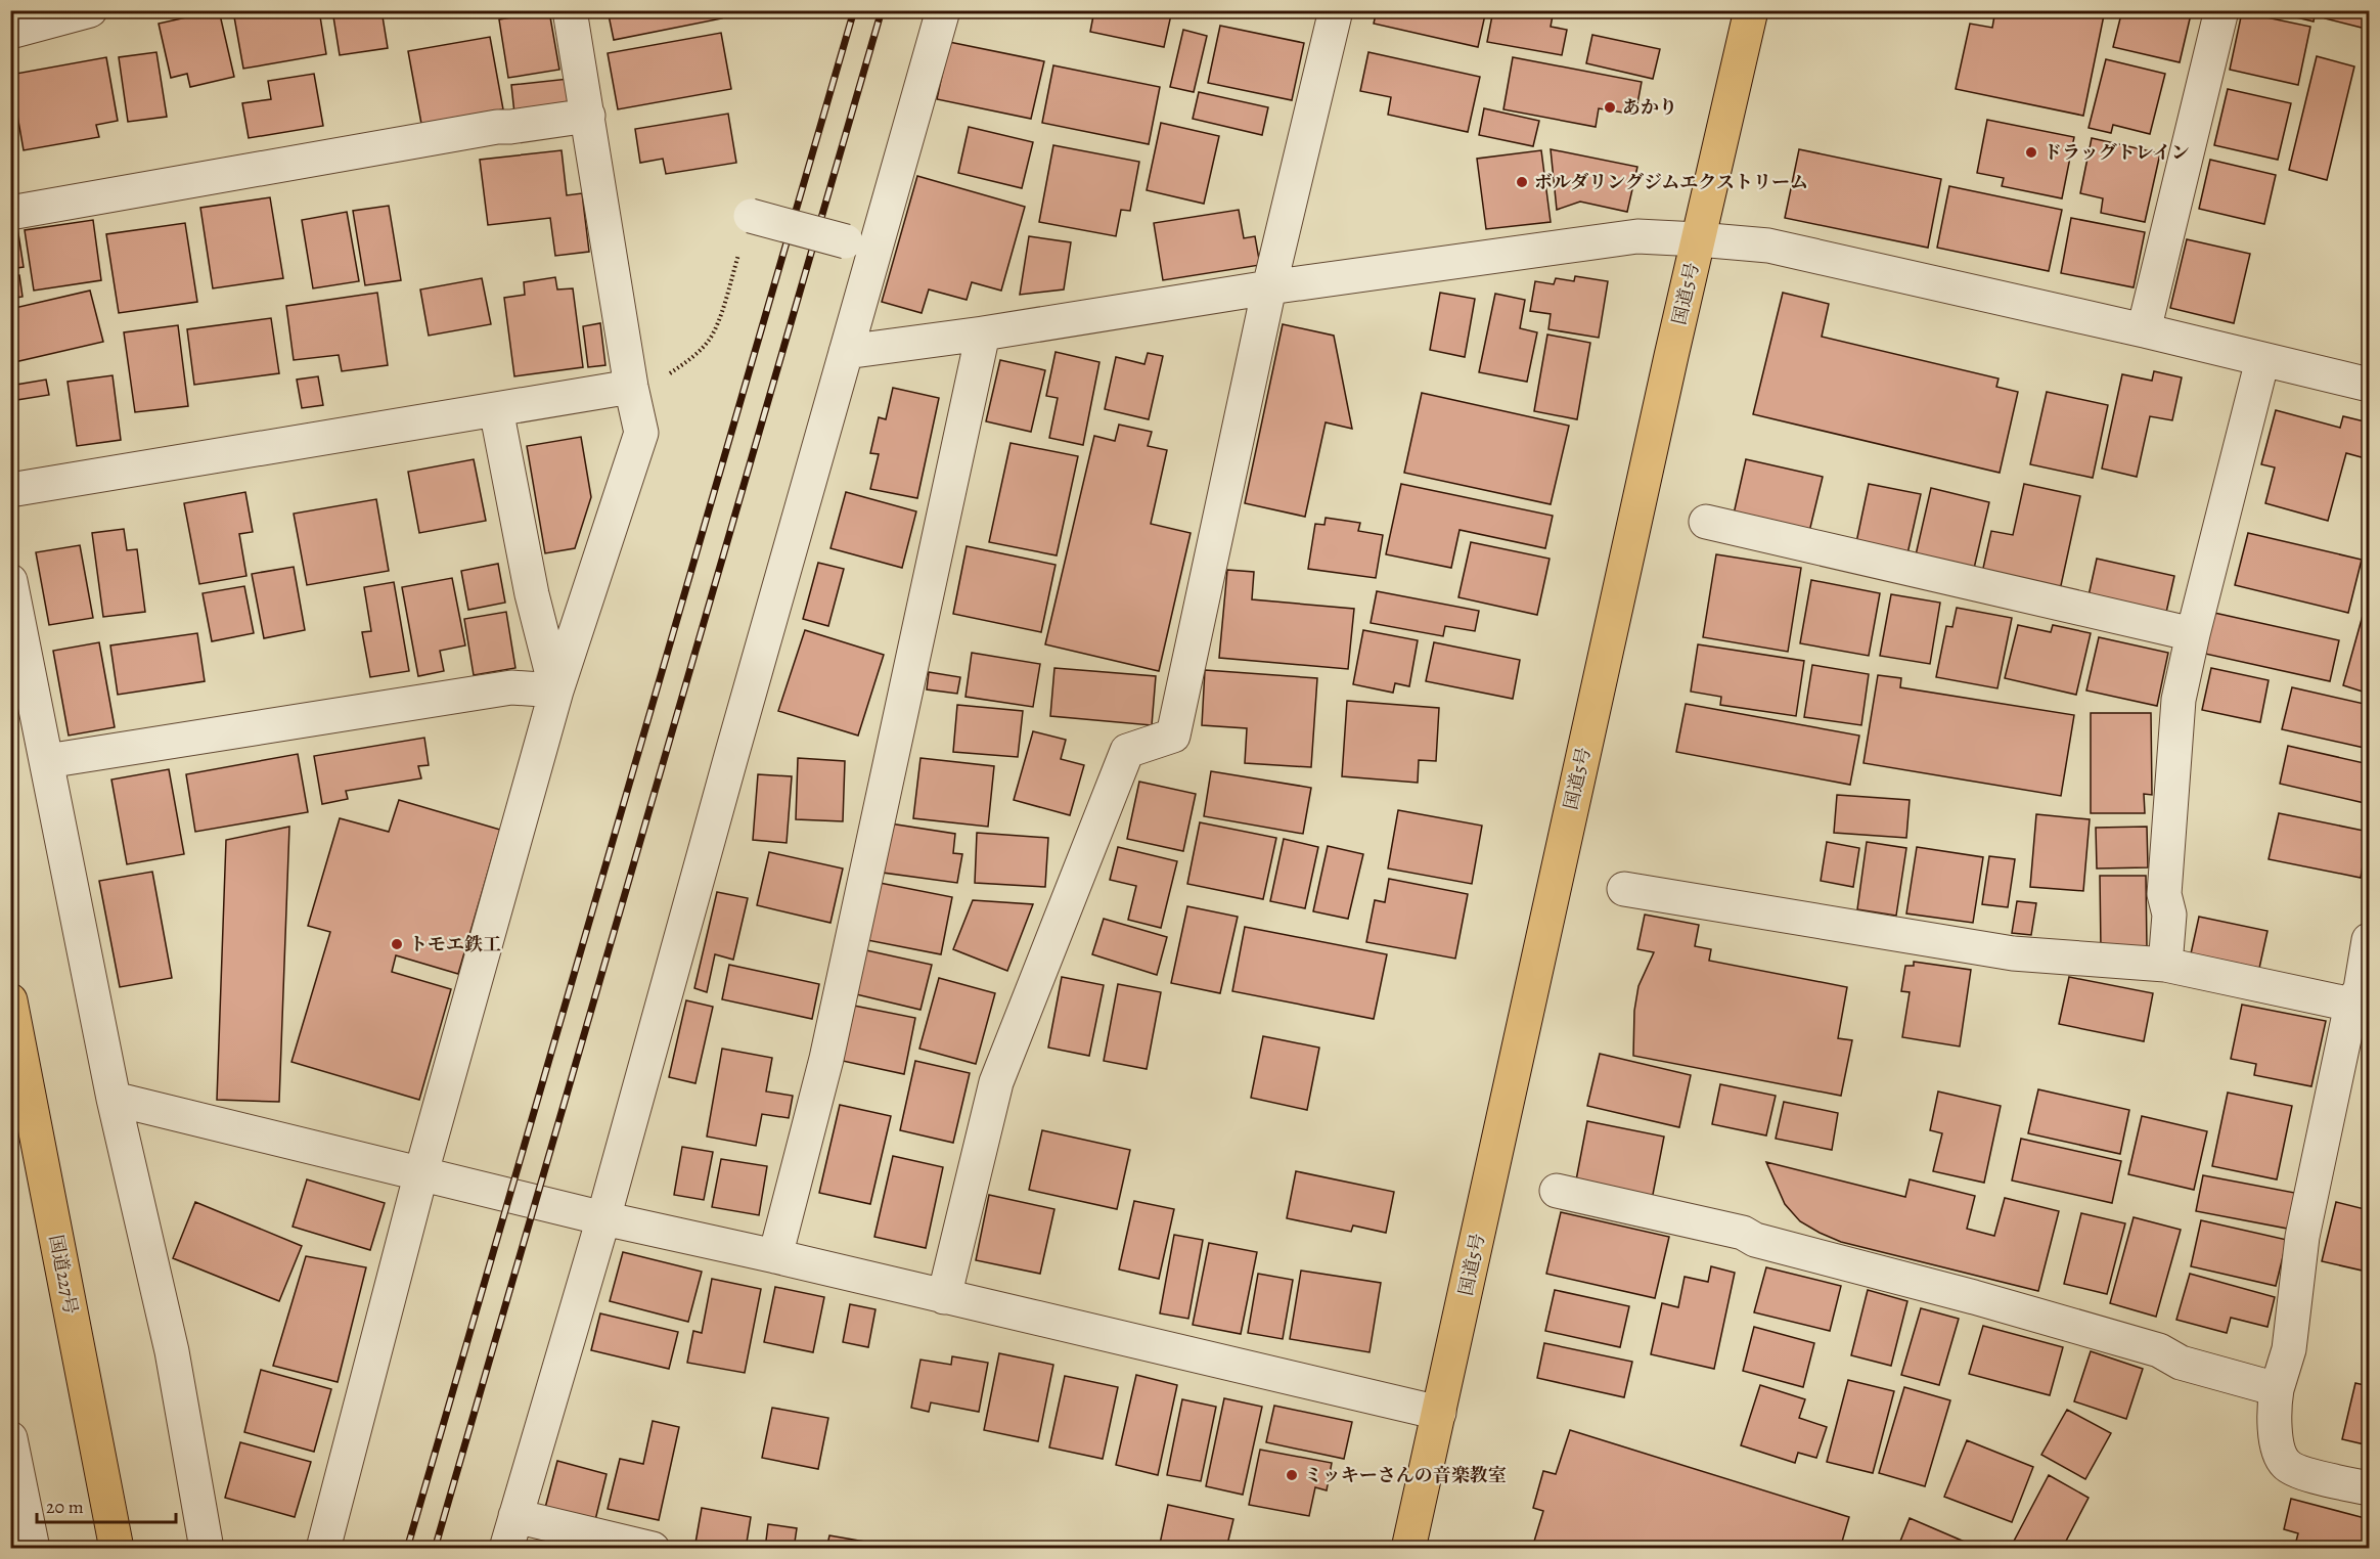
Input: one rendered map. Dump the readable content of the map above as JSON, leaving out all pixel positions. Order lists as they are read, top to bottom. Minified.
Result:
{"streets":{"highway":["国道5号","国道227号"]},"places":["あかり","ドラッグトレイン","ボルダリングジムエクストリーム","トモエ鉄工","ミッキーさんの音楽教室"],"scale_bar":"20 m"}
